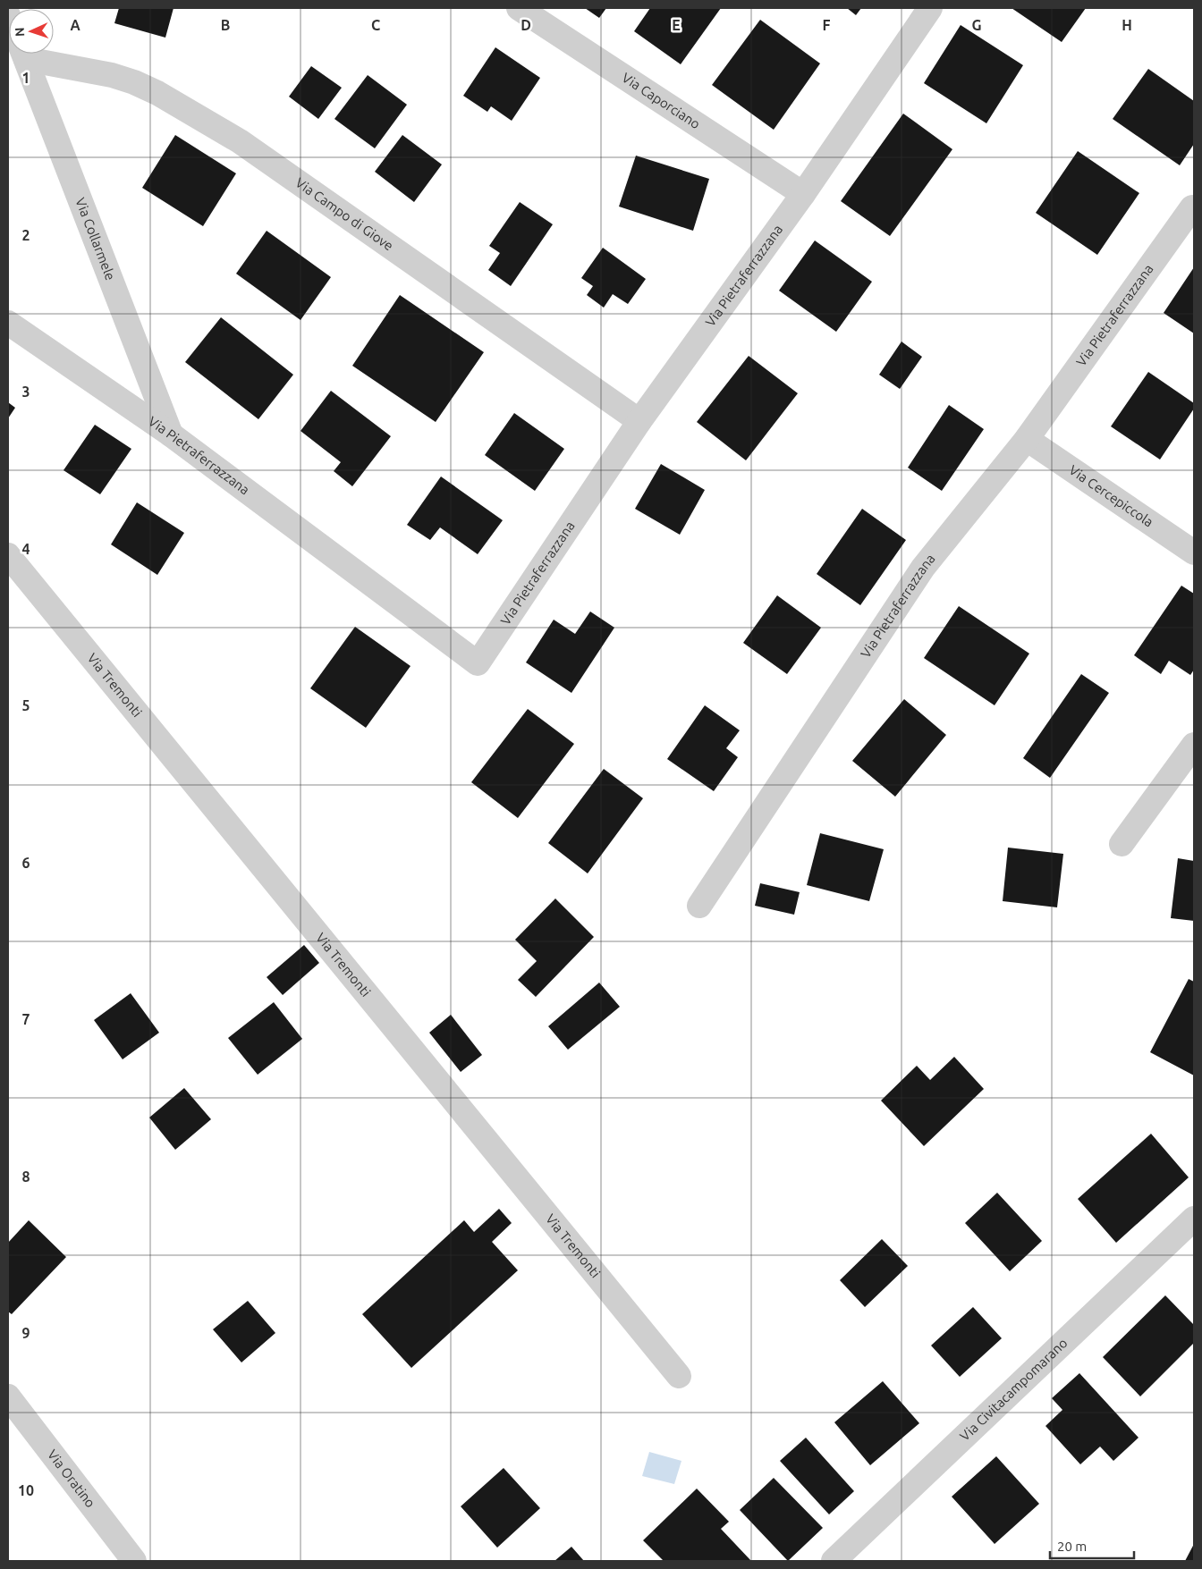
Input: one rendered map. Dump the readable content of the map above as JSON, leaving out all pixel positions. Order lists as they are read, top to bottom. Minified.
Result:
{"streets":{"street":["Via Caporciano","Via Campo di Giove","Via Collarmele","Via Pietraferrazzana","Via Cercepiccola","Via Tremonti","Via Civitacampomarano","Via Oratino"]},"crossings":[["Via Caporciano","Via Pietraferrazzana"],["Via Campo di Giove","Via Pietraferrazzana"],["Via Collarmele","Via Pietraferrazzana"],["Via Pietraferrazzana","Via Cercepiccola"]],"scale_bar":"20 m","north":"left","grid":{"columns":["A","B","C","D","E","F","G","H"],"rows":["1","2","3","4","5","6","7","8","9","10"]}}
